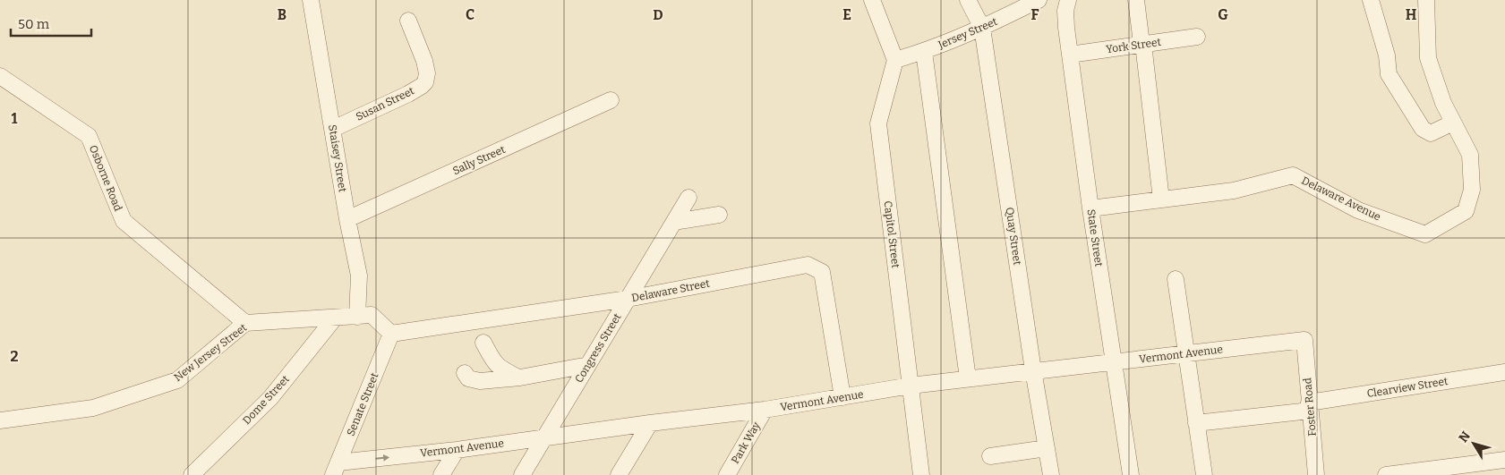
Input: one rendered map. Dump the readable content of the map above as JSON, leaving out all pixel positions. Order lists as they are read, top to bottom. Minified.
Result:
{"streets":{"street":["Jersey Street","York Street","Susan Street","Staisey Street","Sally Street","Osborne Road","Delaware Avenue","Capitol Street","Quay Street","State Street","Delaware Street","Congress Street","New Jersey Street","Vermont Avenue","Clearview Street","Dome Street","Senate Street","Foster Road","Park Way"]},"crossings":[["Jersey Street","Capitol Street"],["Jersey Street","Quay Street"],["York Street","State Street"],["Susan Street","Staisey Street"],["Staisey Street","Sally Street"],["Staisey Street","New Jersey Street"],["Osborne Road","New Jersey Street"],["Delaware Avenue","State Street"],["Capitol Street","Vermont Avenue"],["Quay Street","Vermont Avenue"],["State Street","Vermont Avenue"],["Delaware Street","Congress Street"],["Delaware Street","New Jersey Street"],["Delaware Street","Vermont Avenue"],["Delaware Street","Senate Street"],["Congress Street","Vermont Avenue"],["New Jersey Street","Dome Street"],["New Jersey Street","Senate Street"],["Vermont Avenue","Senate Street"],["Vermont Avenue","Foster Road"],["Vermont Avenue","Park Way"],["Clearview Street","Foster Road"]],"scale_bar":"50 m","north":"top left","grid":{"columns":["B","C","D","E","F","G","H"],"rows":["1","2"]}}
